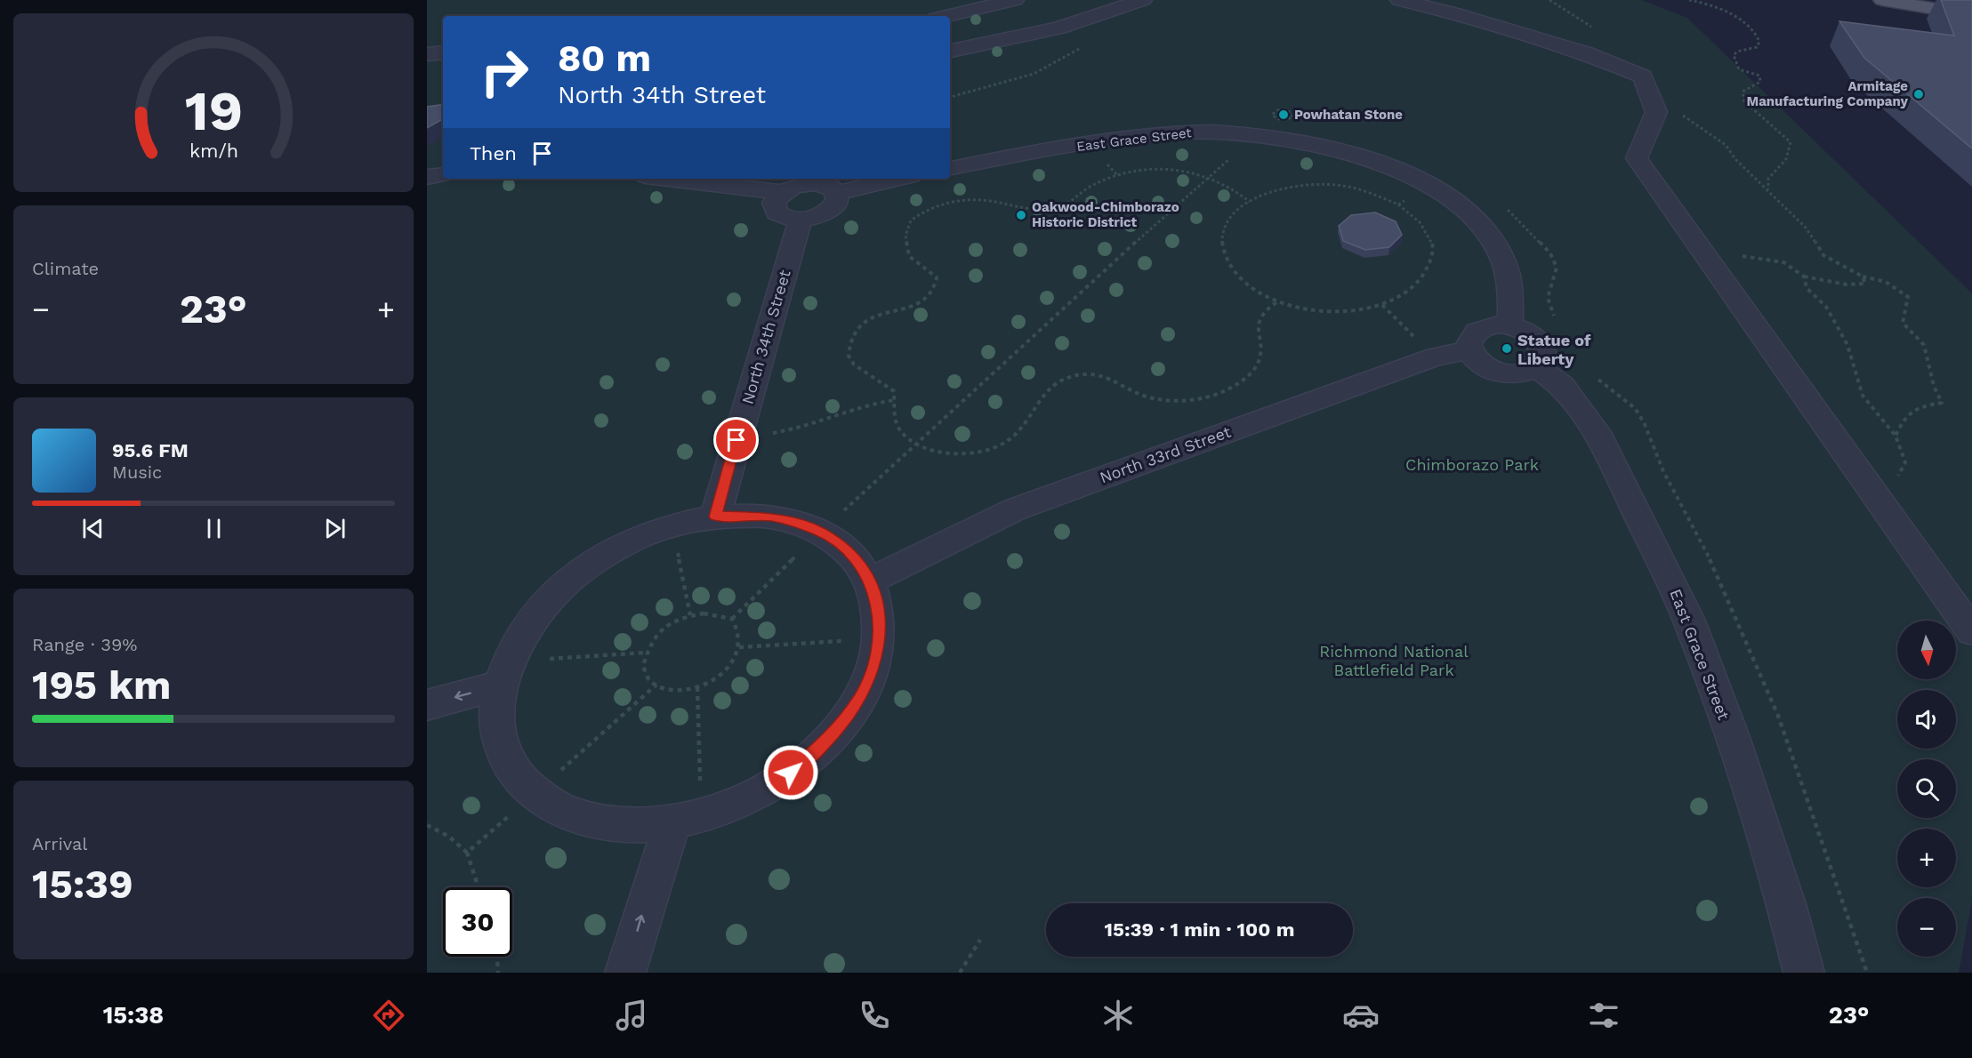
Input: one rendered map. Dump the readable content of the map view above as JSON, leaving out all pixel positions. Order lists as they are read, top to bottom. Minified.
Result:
{"streets":{"street":["East Grace Street","North 34th Street","North 33rd Street"]},"crossings":[["East Grace Street","North 33rd Street"]],"parks":["Chimborazo Park","Richmond National Battlefield Park"],"places":["Armitage Manufacturing Company","Powhatan Stone","Oakwood-Chimborazo Historic District","Statue of Liberty"],"north":"bottom","page":{"turn":["80 m","North 34th Street"],"then":"Then","tile":["Climate",["Range · 39%","195 km"],["Arrival","15:39"]],"heat":["−","23°","+"],"song":["95.6 FM","Music"],"map_buttons":["+","−"],"limit":"30","trip":"15:39 · 1 min · 100 m","tabs":["15:38","23°"],"gauge":["19","km/h"]}}
